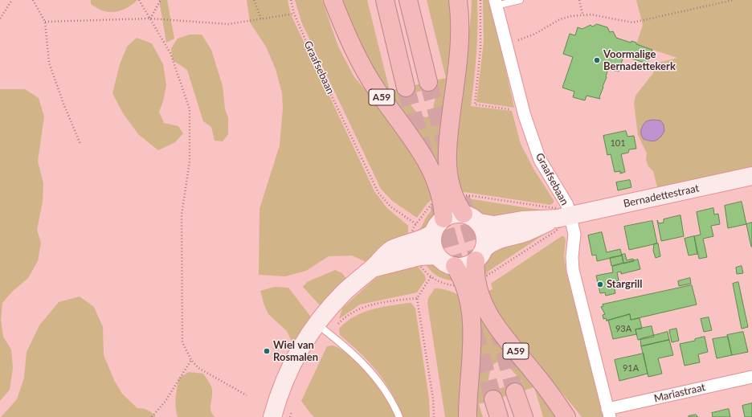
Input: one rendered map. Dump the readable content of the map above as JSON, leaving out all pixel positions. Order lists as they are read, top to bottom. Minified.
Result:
{"streets":{"highway":["A59"],"main road":["Bernadettestraat"],"street":["Graafsebaan","Mariastraat"]},"crossings":[["Graafsebaan","A59"],["Graafsebaan","Bernadettestraat"],["Graafsebaan","Mariastraat"],["A59","Bernadettestraat"]],"places":["Voormalige Bernadettekerk","Stargrill","Wiel van Rosmalen"],"house_numbers":["101","93A","91A"]}
